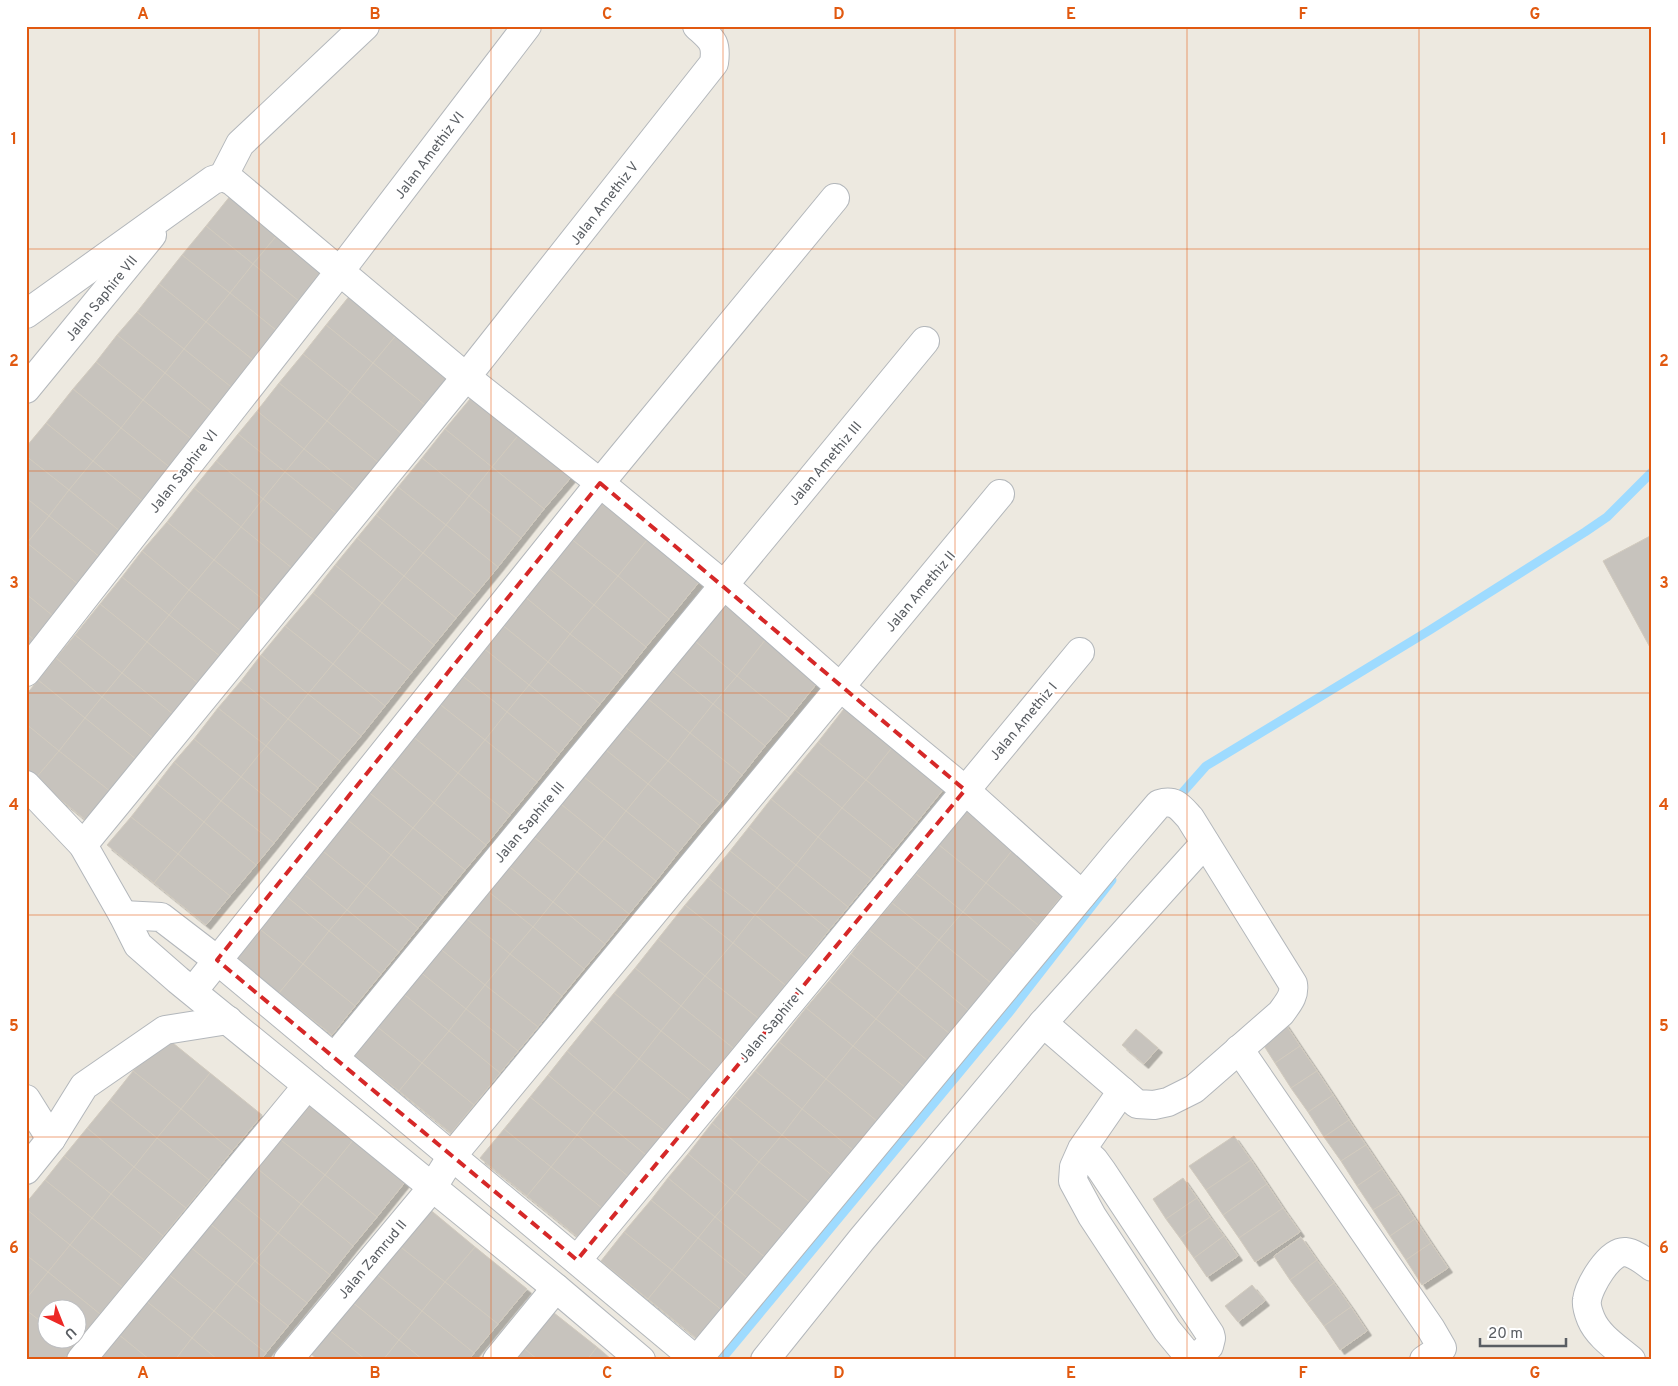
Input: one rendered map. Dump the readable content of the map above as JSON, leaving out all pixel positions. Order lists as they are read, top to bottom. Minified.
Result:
{"streets":{"street":["Jalan Amethiz VI","Jalan Amethiz V","Jalan Saphire VII","Jalan Amethiz III","Jalan Saphire VI","Jalan Amethiz II","Jalan Amethiz I","Jalan Saphire III","Jalan Saphire I","Jalan Zamrud II"]},"crossings":[["Jalan Amethiz VI","Jalan Saphire VI"],["Jalan Amethiz III","Jalan Saphire III"],["Jalan Amethiz II","Jalan Zamrud II"],["Jalan Amethiz I","Jalan Saphire I"]],"scale_bar":"20 m","north":"bottom right","grid":{"columns":["A","B","C","D","E","F","G"],"rows":["1","2","3","4","5","6"]}}
